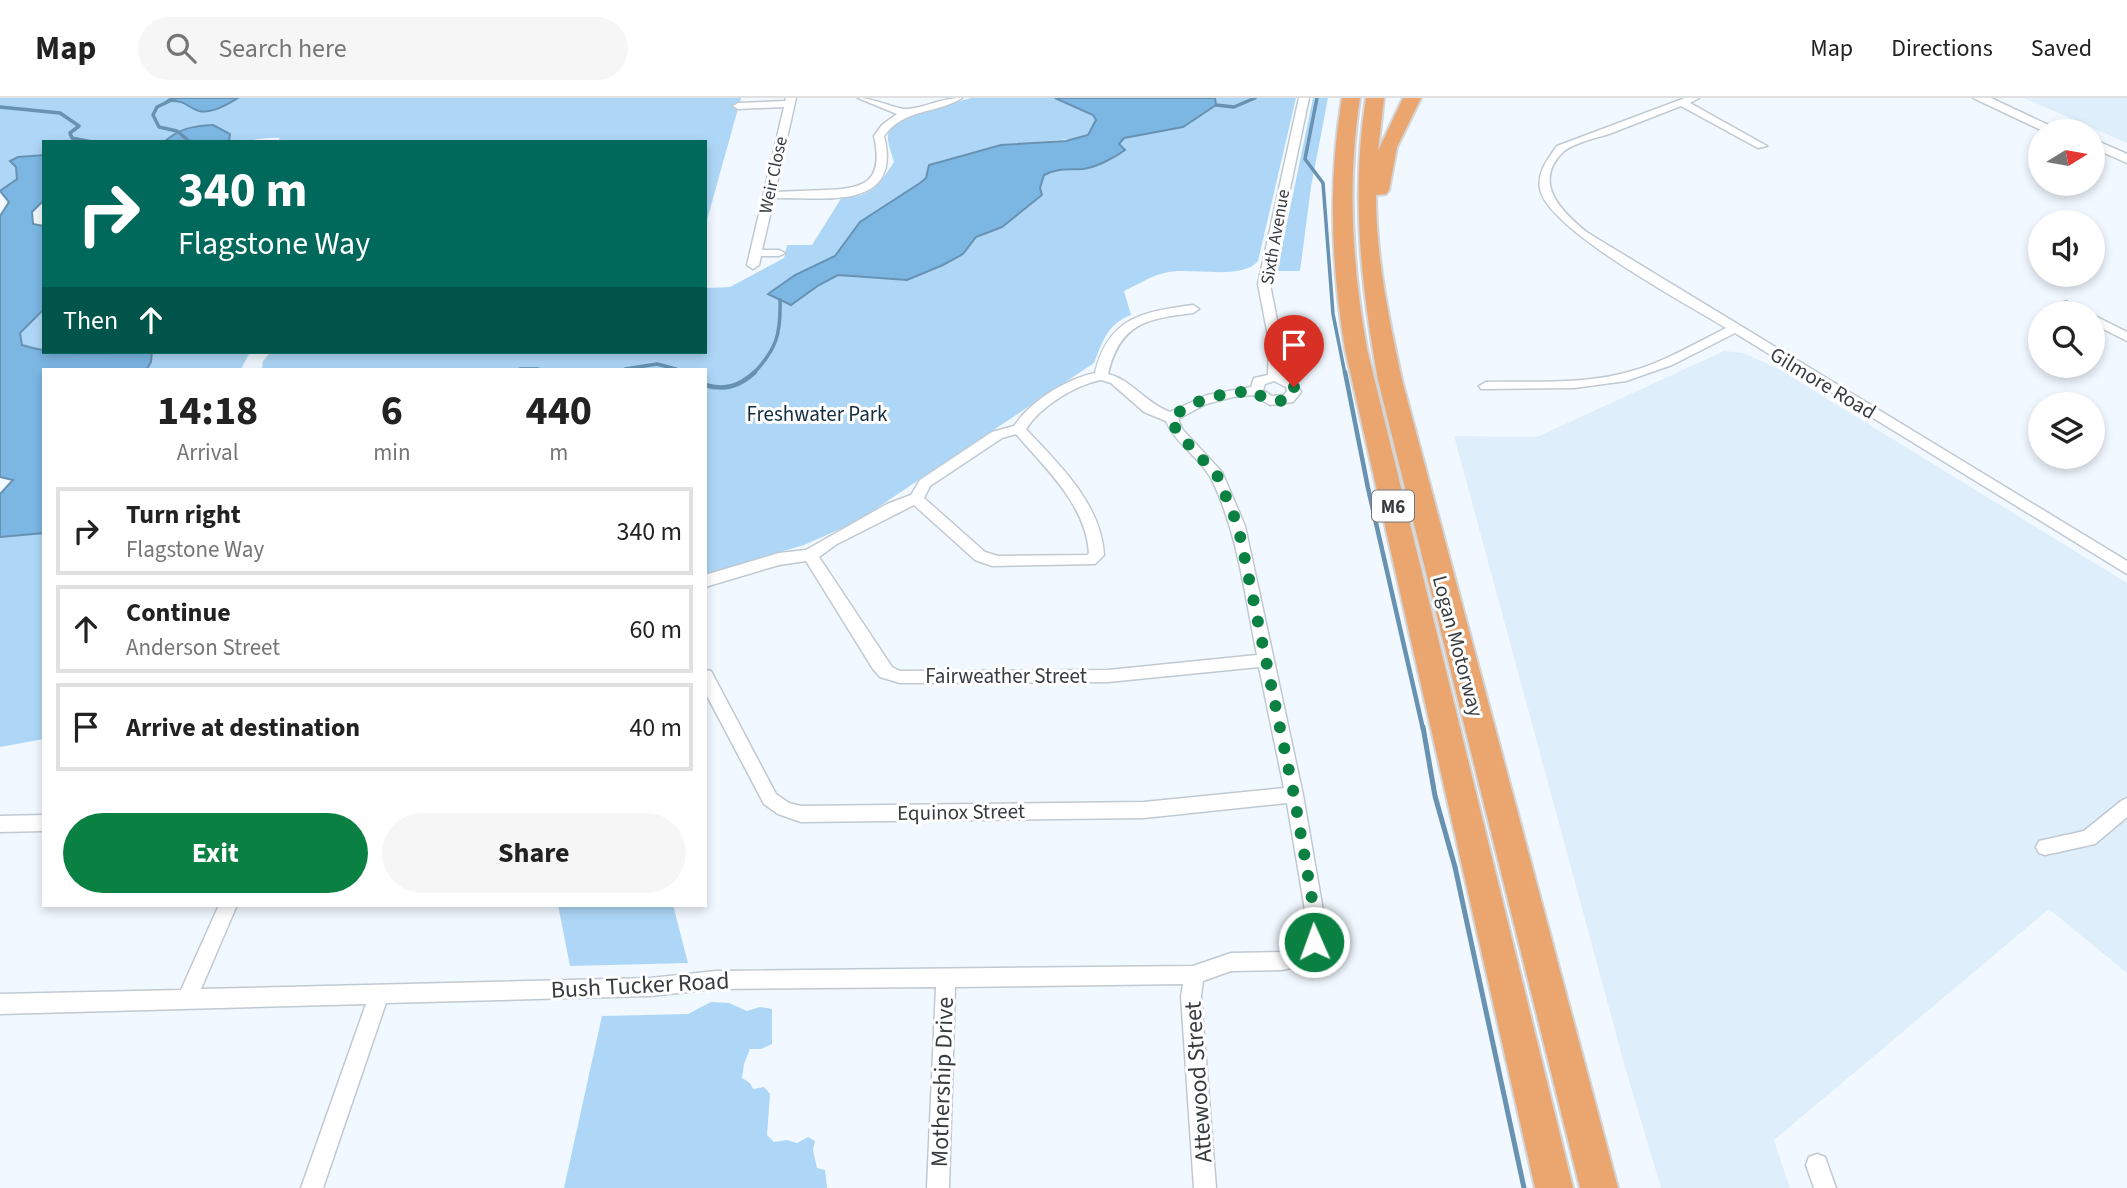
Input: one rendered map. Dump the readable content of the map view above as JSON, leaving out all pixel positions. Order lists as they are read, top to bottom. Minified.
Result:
{"streets":{"highway":["M6","Logan Motorway"],"street":["Weir Close","Sixth Avenue","Gilmore Road","Fairweather Street","Equinox Street","Bush Tucker Road","Mothership Drive","Attewood Street"]},"crossings":[["Equinox Street","Bush Tucker Road"],["Bush Tucker Road","Mothership Drive"],["Bush Tucker Road","Attewood Street"]],"parks":["Freshwater Park"],"north":"right","page":{"header":"Map","search":"Search here","nav":["Map","Directions","Saved"],"turn":["340 m","Flagstone Way"],"then":"Then","eta":["14:18","Arrival","6","min","440","m"],"list":[{"name":"Turn right","note":"Flagstone Way","value":"340 m"},{"name":"Continue","note":"Anderson Street","value":"60 m"},{"name":"Arrive at destination","value":"40 m"}],"buttons":["Exit","Share"]}}
